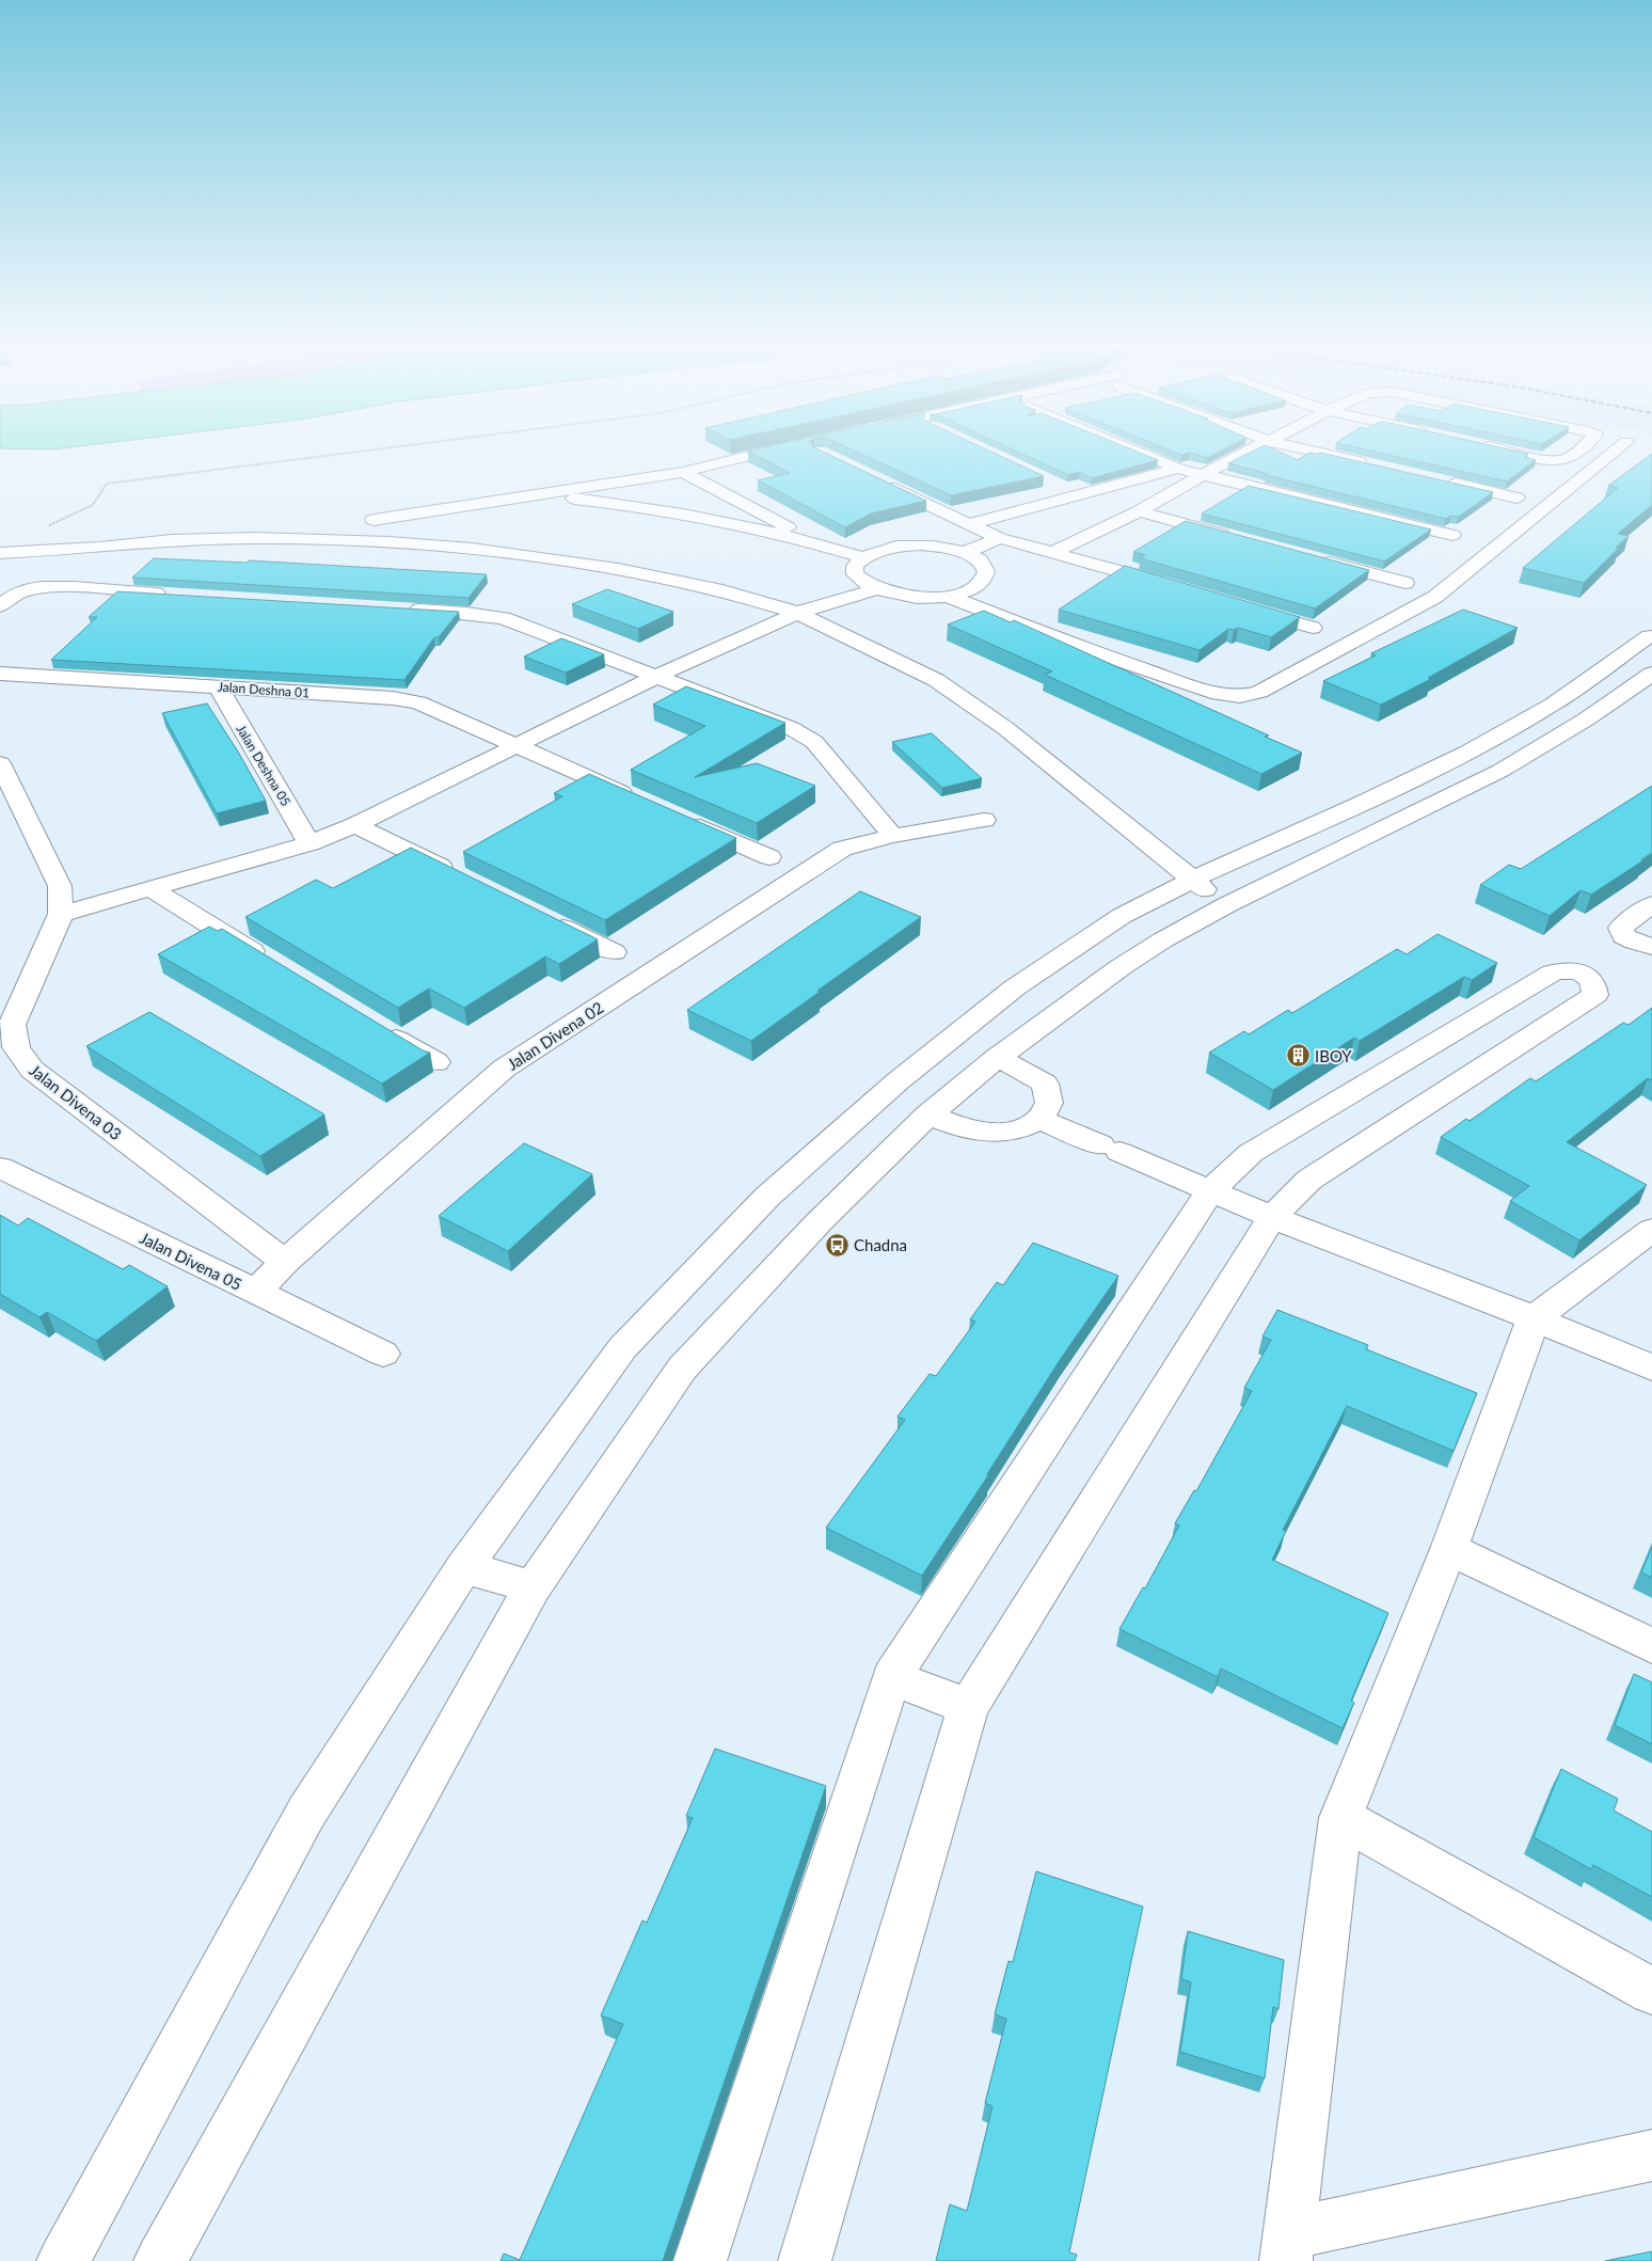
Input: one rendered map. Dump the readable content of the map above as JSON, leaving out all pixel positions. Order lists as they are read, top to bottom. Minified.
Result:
{"streets":{"street":["Jalan Deshna 01","Jalan Deshna 05","Jalan Divena 02","Jalan Divena 03","Jalan Divena 05"]},"crossings":[["Jalan Deshna 01","Jalan Deshna 05"],["Jalan Divena 02","Jalan Divena 03"],["Jalan Divena 02","Jalan Divena 05"]],"places":{"building":["IBOY"],"bus stop":["Chadna"]}}
